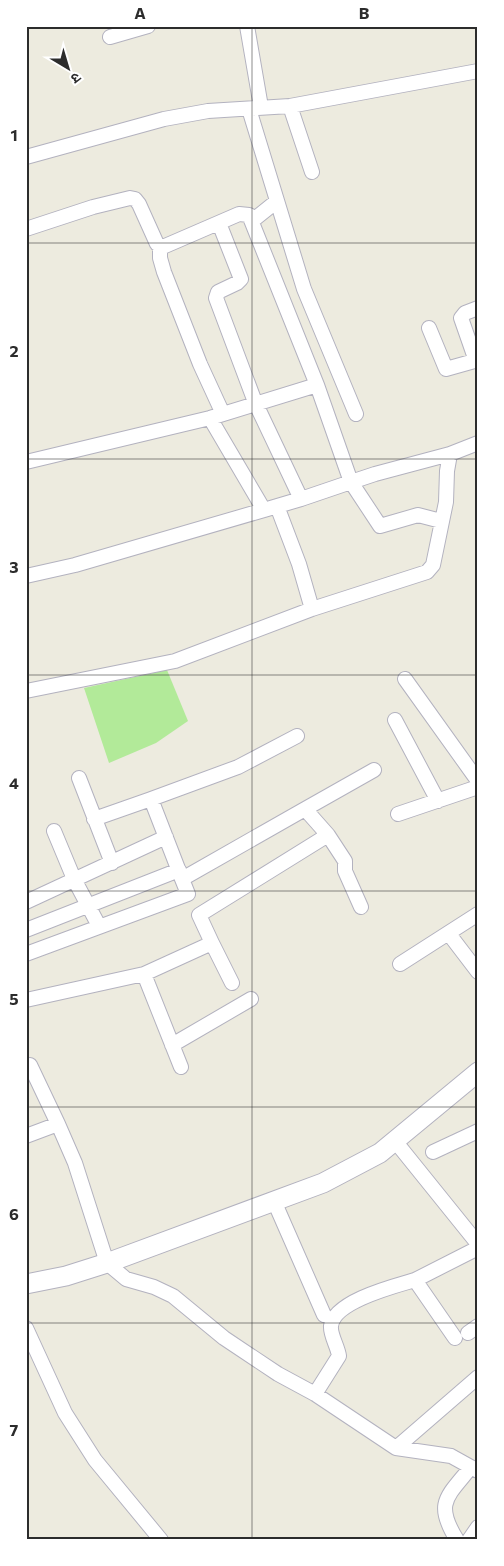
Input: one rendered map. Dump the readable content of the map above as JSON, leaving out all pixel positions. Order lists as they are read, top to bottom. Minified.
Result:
{"north":"bottom right","grid":{"columns":["A","B"],"rows":["1","2","3","4","5","6","7"]}}
